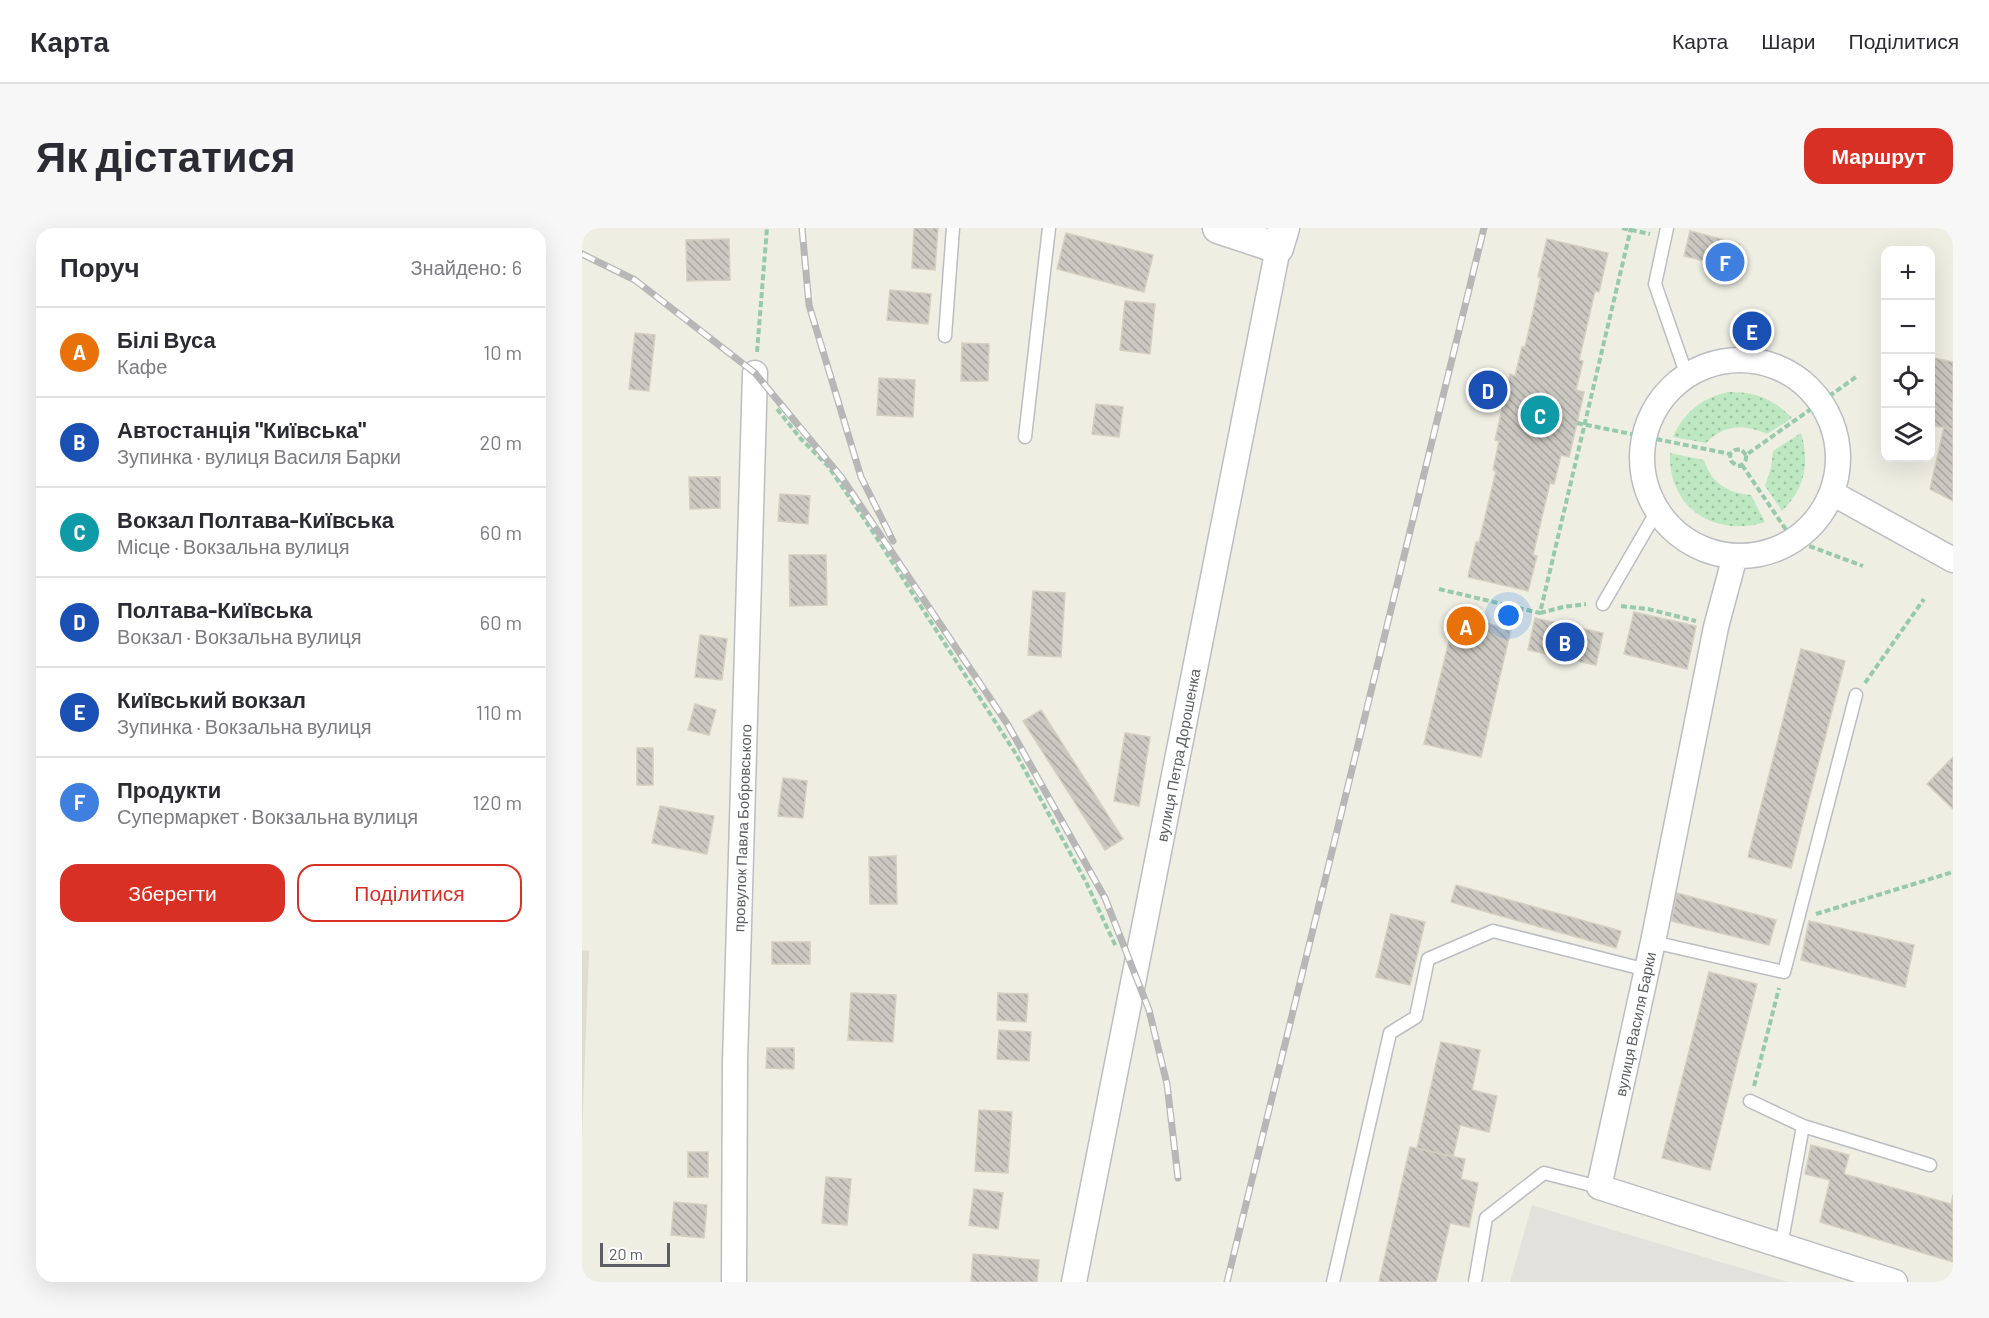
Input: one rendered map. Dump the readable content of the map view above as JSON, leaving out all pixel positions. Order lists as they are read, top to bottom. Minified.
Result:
{"streets":{"street":["вулиця Петра Дорошенка","провулок Павла Бобровського","вулиця Василя Барки"]},"scale_bar":"20 m","page":{"header":"Карта","nav":["Карта","Шари","Поділитися"],"buttons":["Маршрут",["Зберегти","Поділитися"]],"title":"Як дістатися","heading":["Поруч","Знайдено: 6"],"pins":["F","E","D","C","A","B"],"map_buttons":["+","−"],"list":[{"mark":"A","name":"Білі Вуса","note":"Кафе","value":"10 m"},{"mark":"B","name":"Автостанція \"Київська\"","note":"Зупинка · вулиця Василя Барки","value":"20 m"},{"mark":"C","name":"Вокзал Полтава-Київська","note":"Місце · Вокзальна вулиця","value":"60 m"},{"mark":"D","name":"Полтава-Київська","note":"Вокзал · Вокзальна вулиця","value":"60 m"},{"mark":"E","name":"Київський вокзал","note":"Зупинка · Вокзальна вулиця","value":"110 m"},{"mark":"F","name":"Продукти","note":"Супермаркет · Вокзальна вулиця","value":"120 m"}],"scale":"20 m"}}
